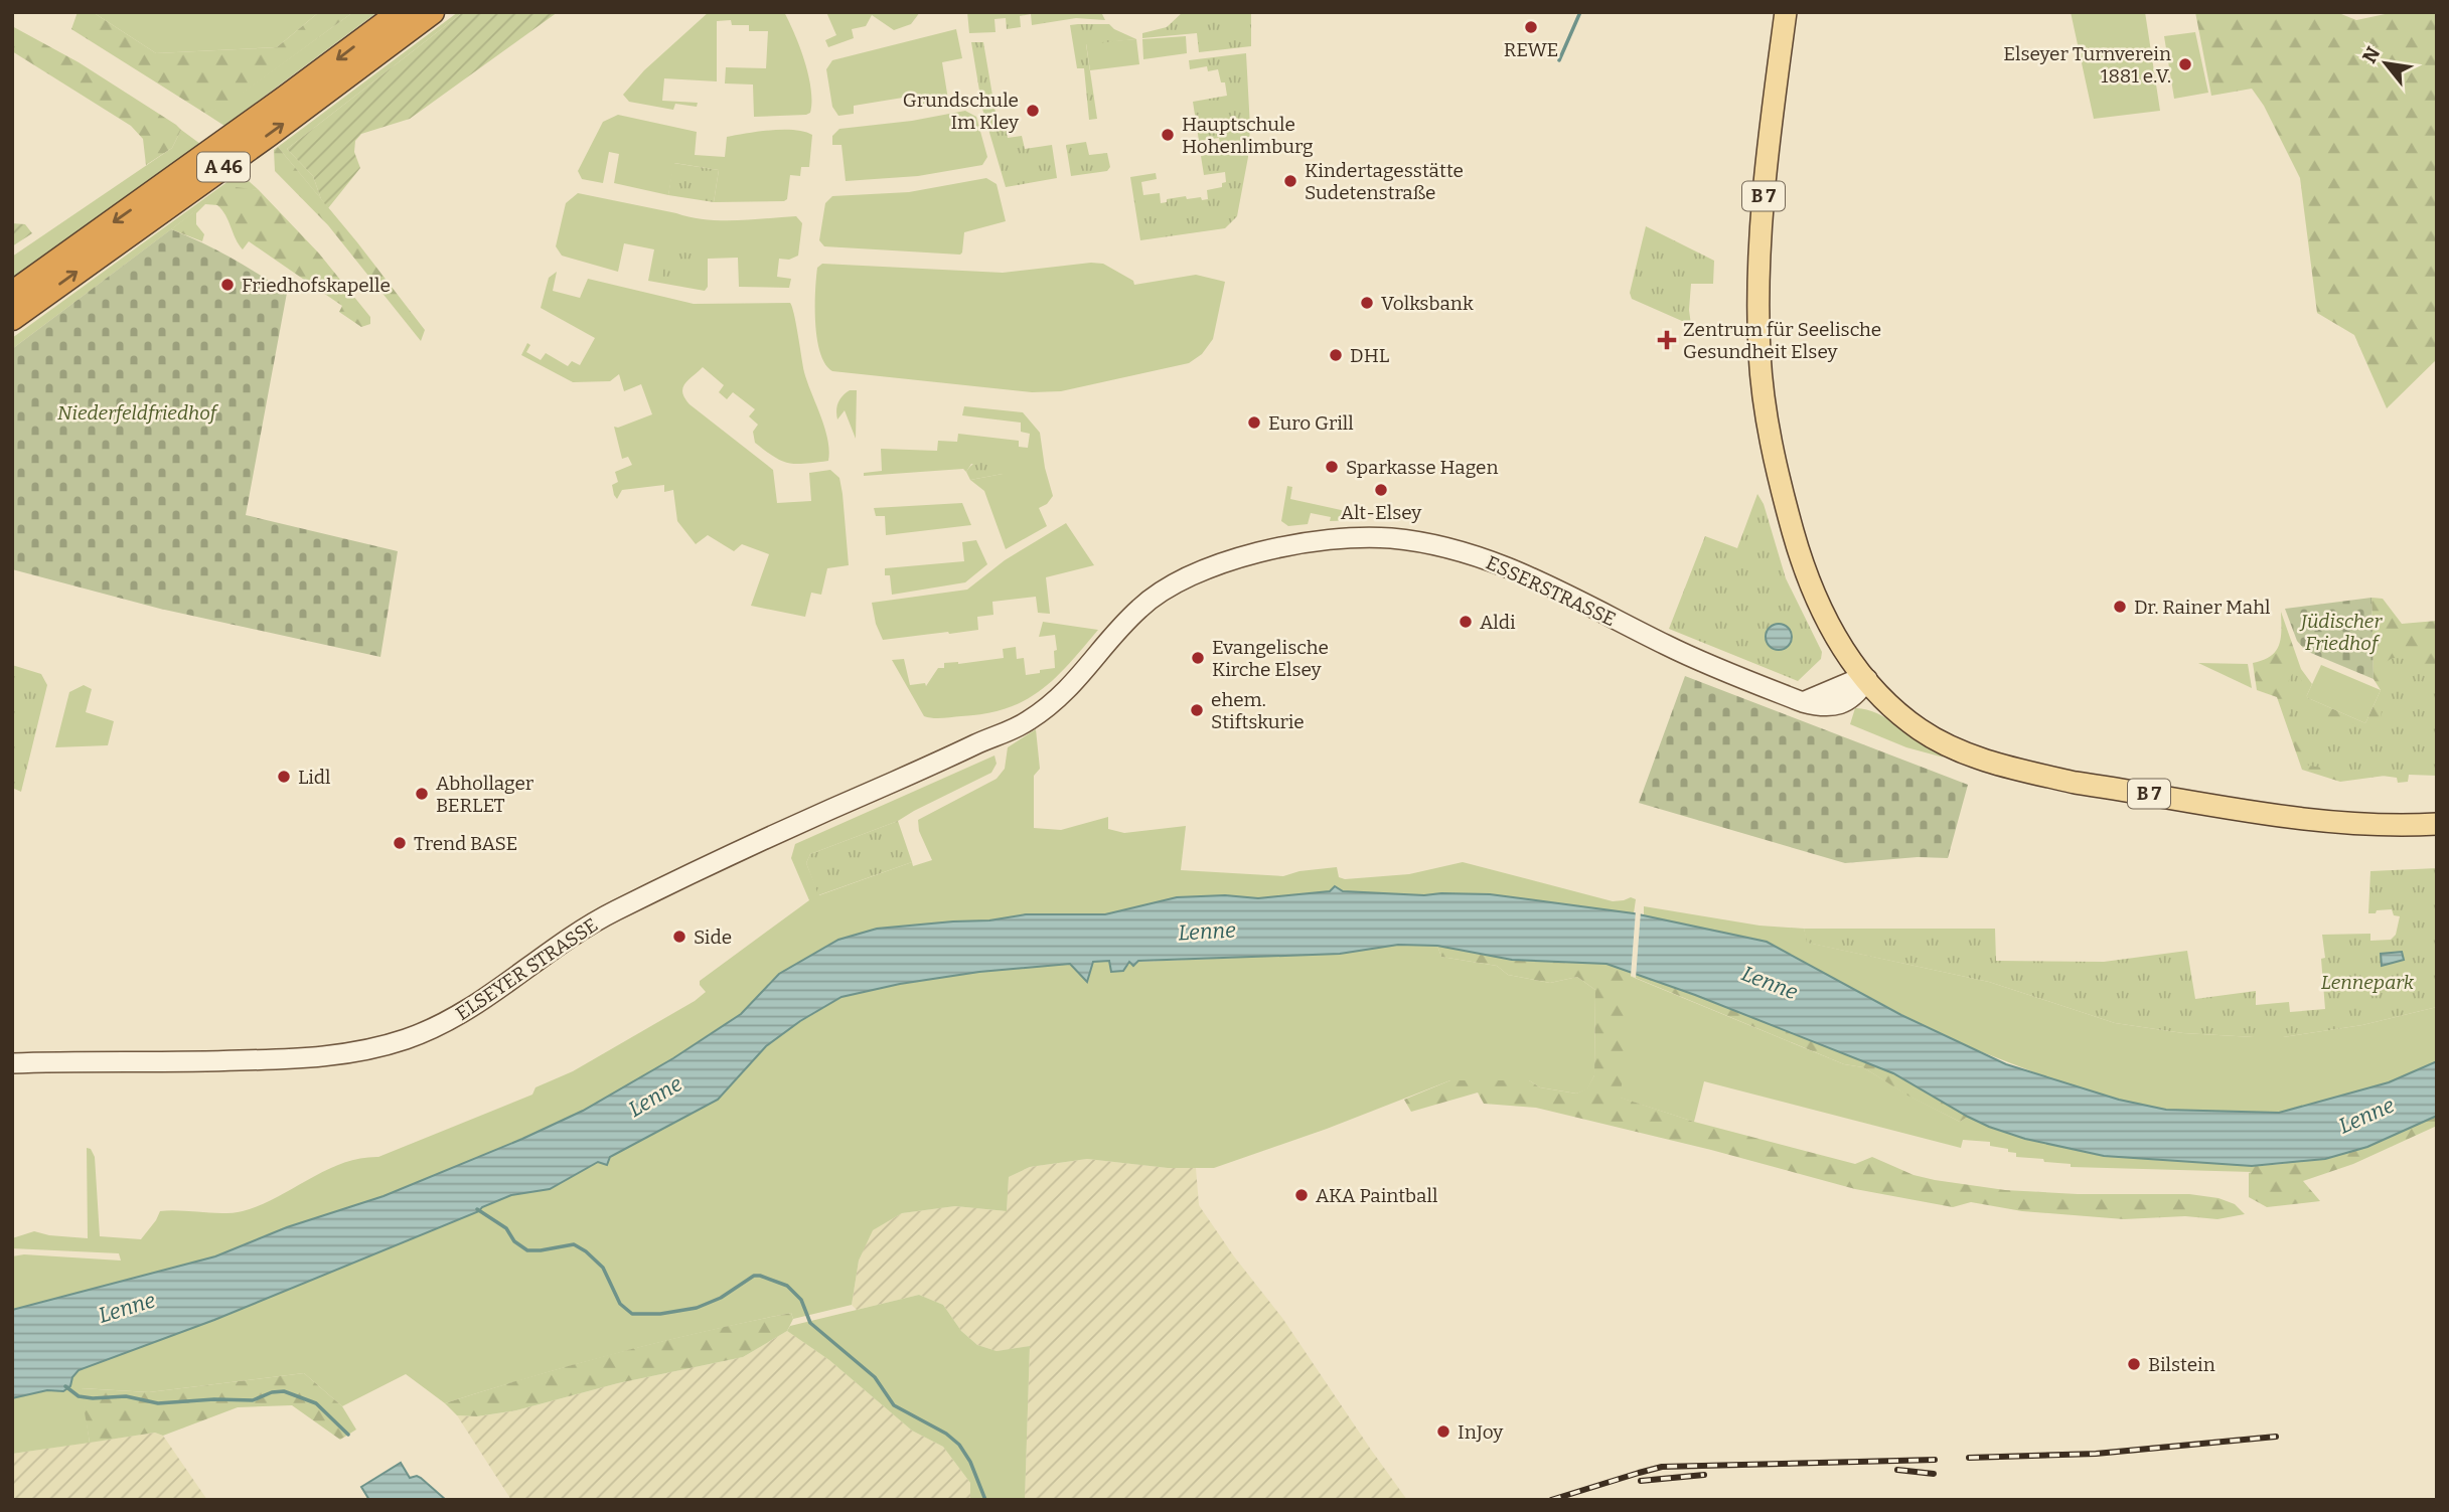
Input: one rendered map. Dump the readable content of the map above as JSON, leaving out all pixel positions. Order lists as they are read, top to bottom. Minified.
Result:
{"streets":{"highway":["A 46"],"main road":["B 7","ESSERSTRASSE","ELSEYER STRASSE"]},"crossings":[["ESSERSTRASSE","ELSEYER STRASSE"]],"water":["Lenne"],"parks":["Niederfeldfriedhof","Jüdischer Friedhof","Lennepark"],"places":{"other":["REWE","Elseyer Turnverein 1881 e.V.","Grundschule Im Kley","Hauptschule Hohenlimburg","Kindertagesstätte Sudetenstraße","Friedhofskapelle","Volksbank","DHL","Euro Grill","Sparkasse Hagen","Alt-Elsey","Dr. Rainer Mahl","Aldi","Evangelische Kirche Elsey","ehem. Stiftskurie","Lidl","Abhollager BERLET","Trend BASE","Side","AKA Paintball","Bilstein","InJoy"],"health":["Zentrum für Seelische Gesundheit Elsey"]},"north":"top left"}
